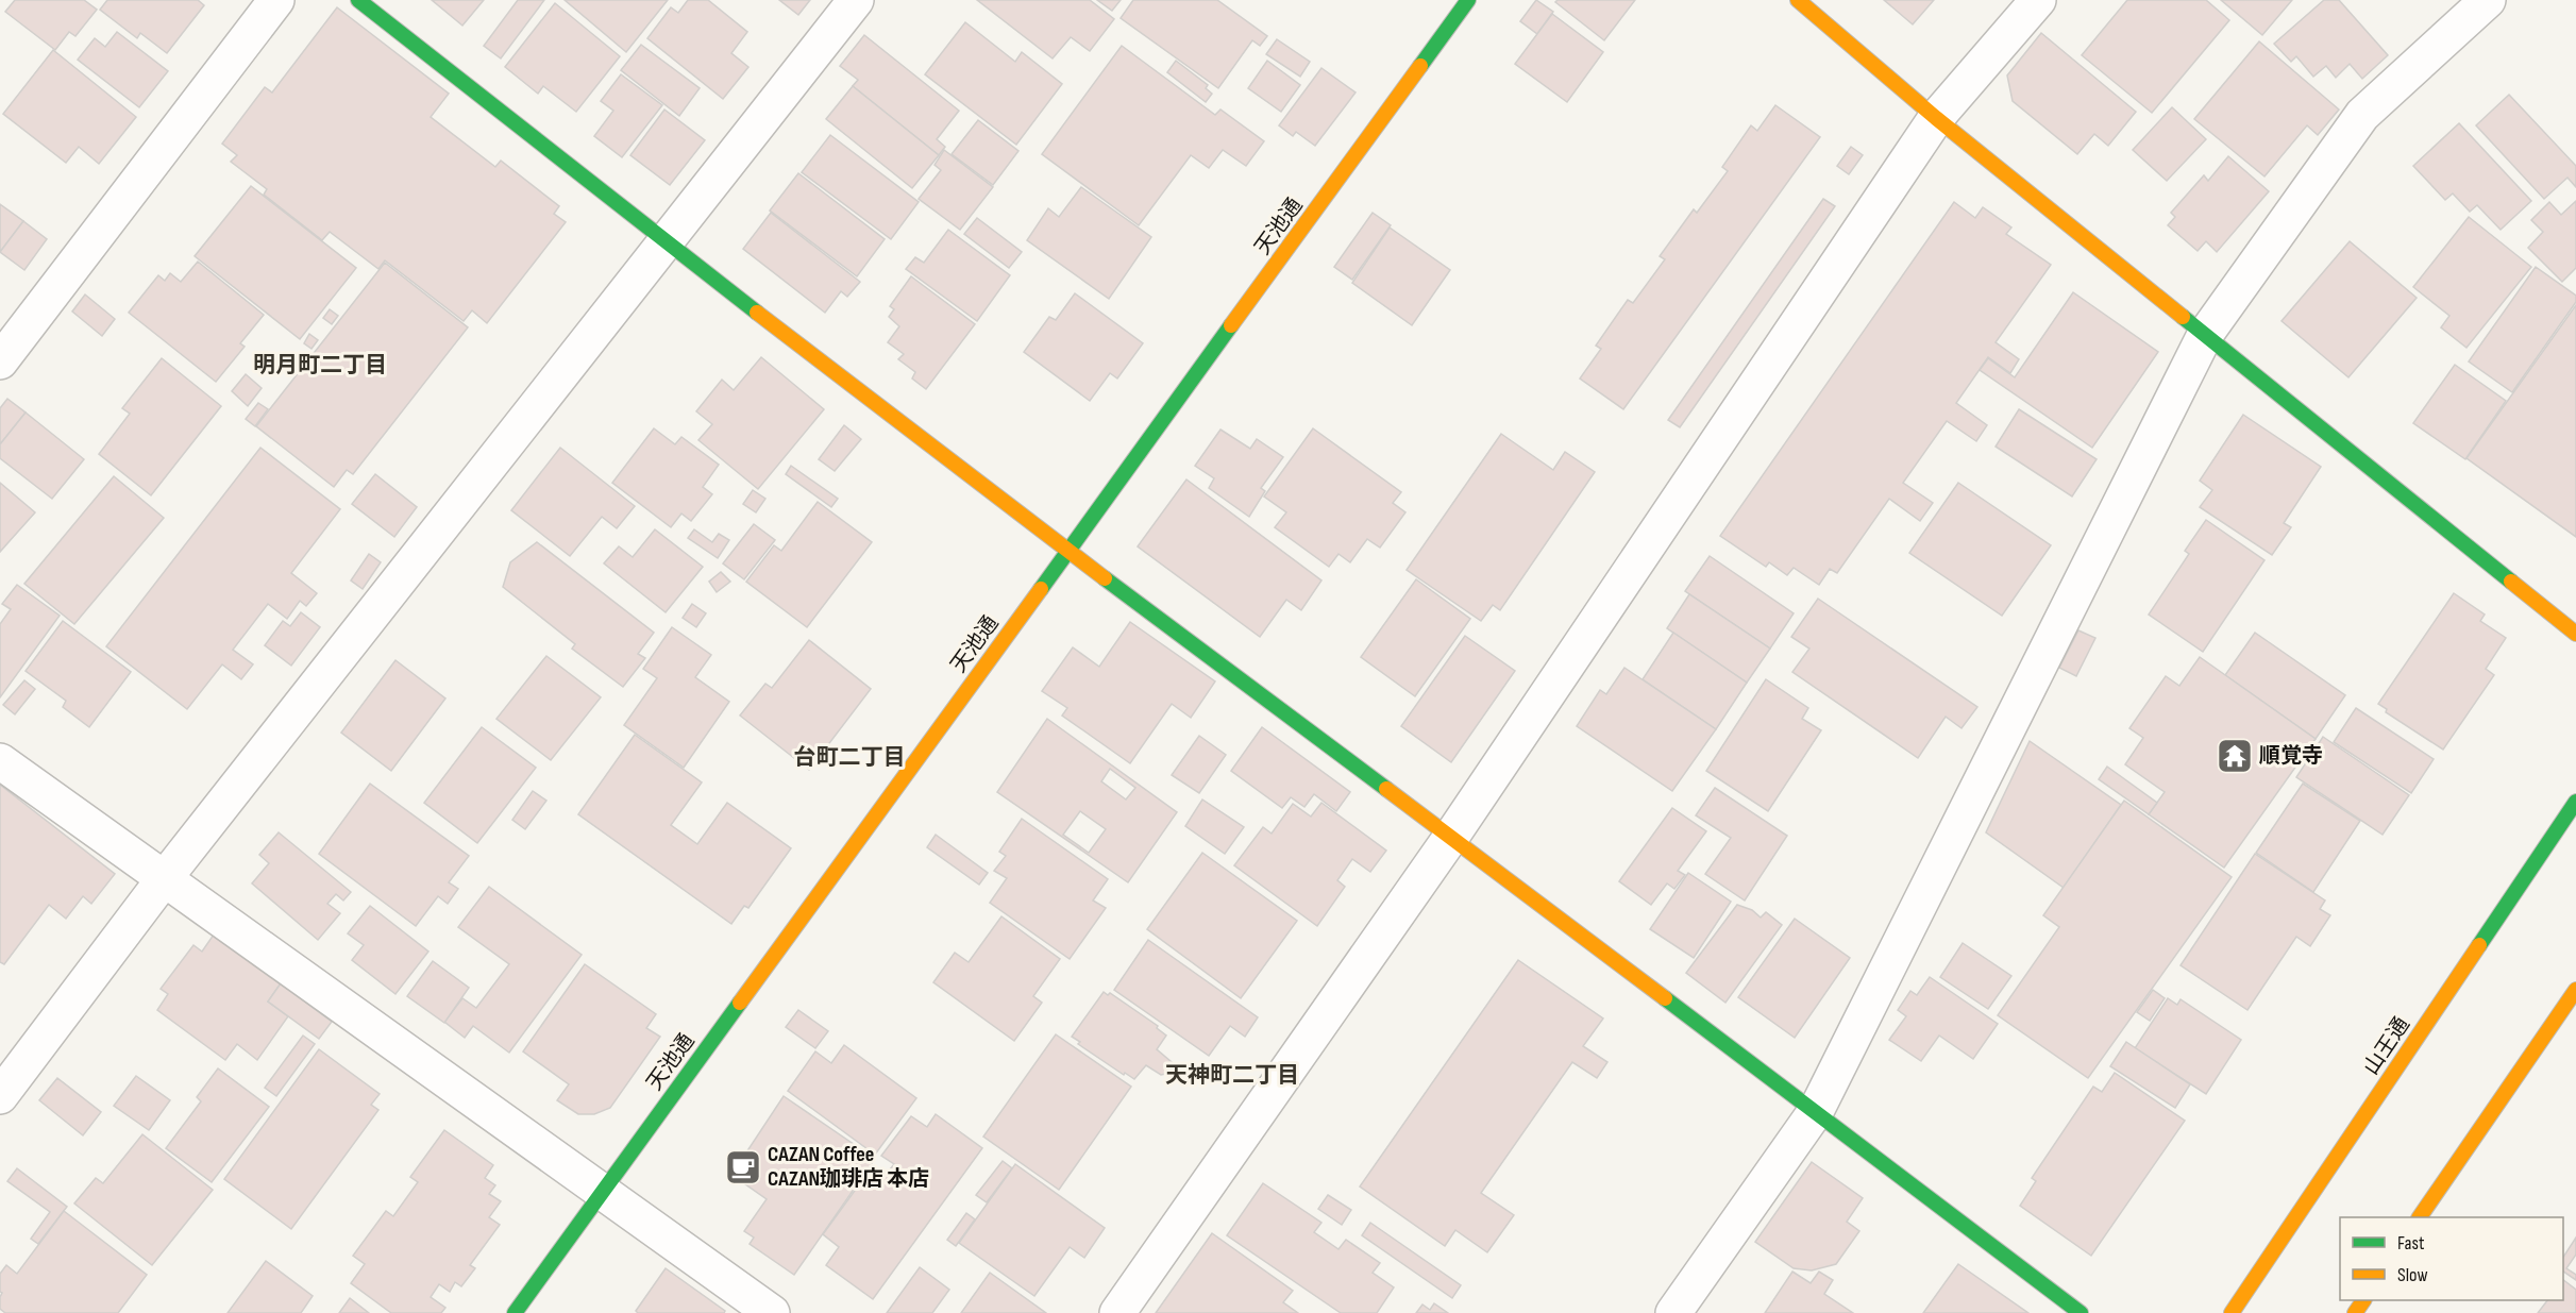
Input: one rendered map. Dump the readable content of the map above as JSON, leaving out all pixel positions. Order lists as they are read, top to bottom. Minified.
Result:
{"streets":{"street":["天池通","山王通"]},"districts":["明月町二丁目","台町二丁目","天神町二丁目"],"places":{"temple":["順覚寺"],"cafe":["CAZAN Coffee CAZAN珈琲店 本店"]},"legend":["Fast","Slow"]}
